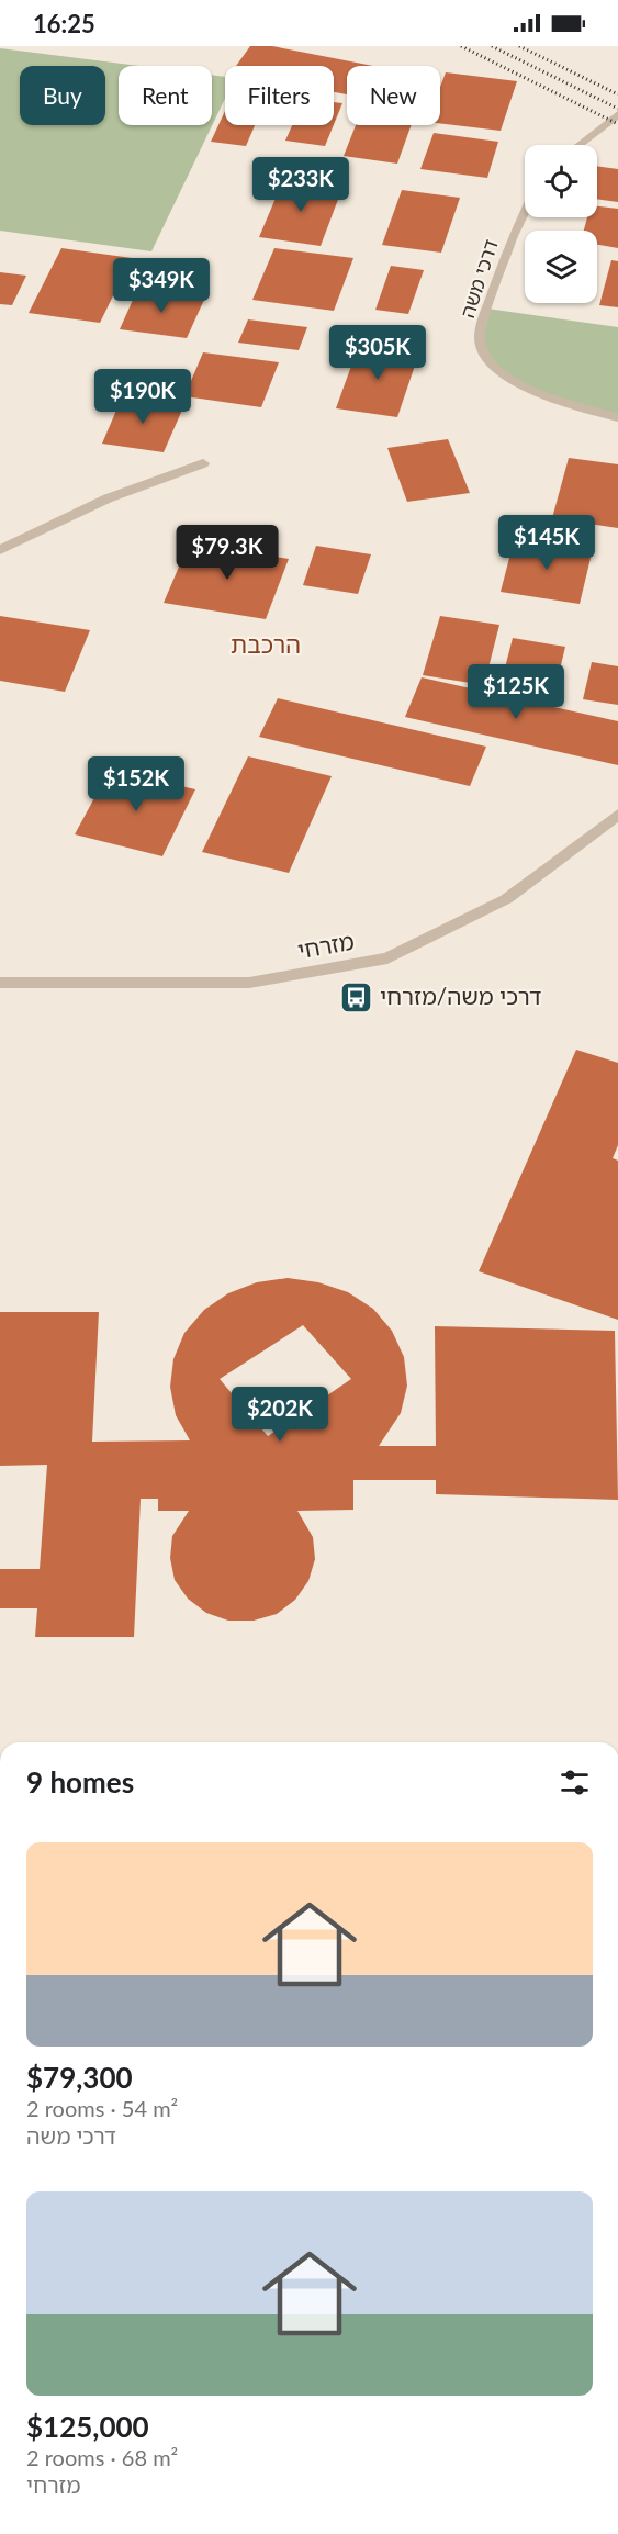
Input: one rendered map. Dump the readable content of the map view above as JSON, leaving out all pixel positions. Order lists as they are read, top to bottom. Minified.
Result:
{"streets":{"street":["דרכי משה","מזרחי"]},"districts":["הרכבת"],"places":{"bus stop":["דרכי משה/מזרחי"]},"page":{"status":"16:25","chip":["Buy","Rent","Filters","New"],"price":["$233K","$349K","$305K","$190K","$145K","$79.3K","$125K","$152K","$202K"],"heading":"9 homes","list":[{"name":"$79,300","note":"2 rooms · 54 m² · דרכי משה"},{"name":"$125,000","note":"2 rooms · 68 m² · מזרחי"}]}}
